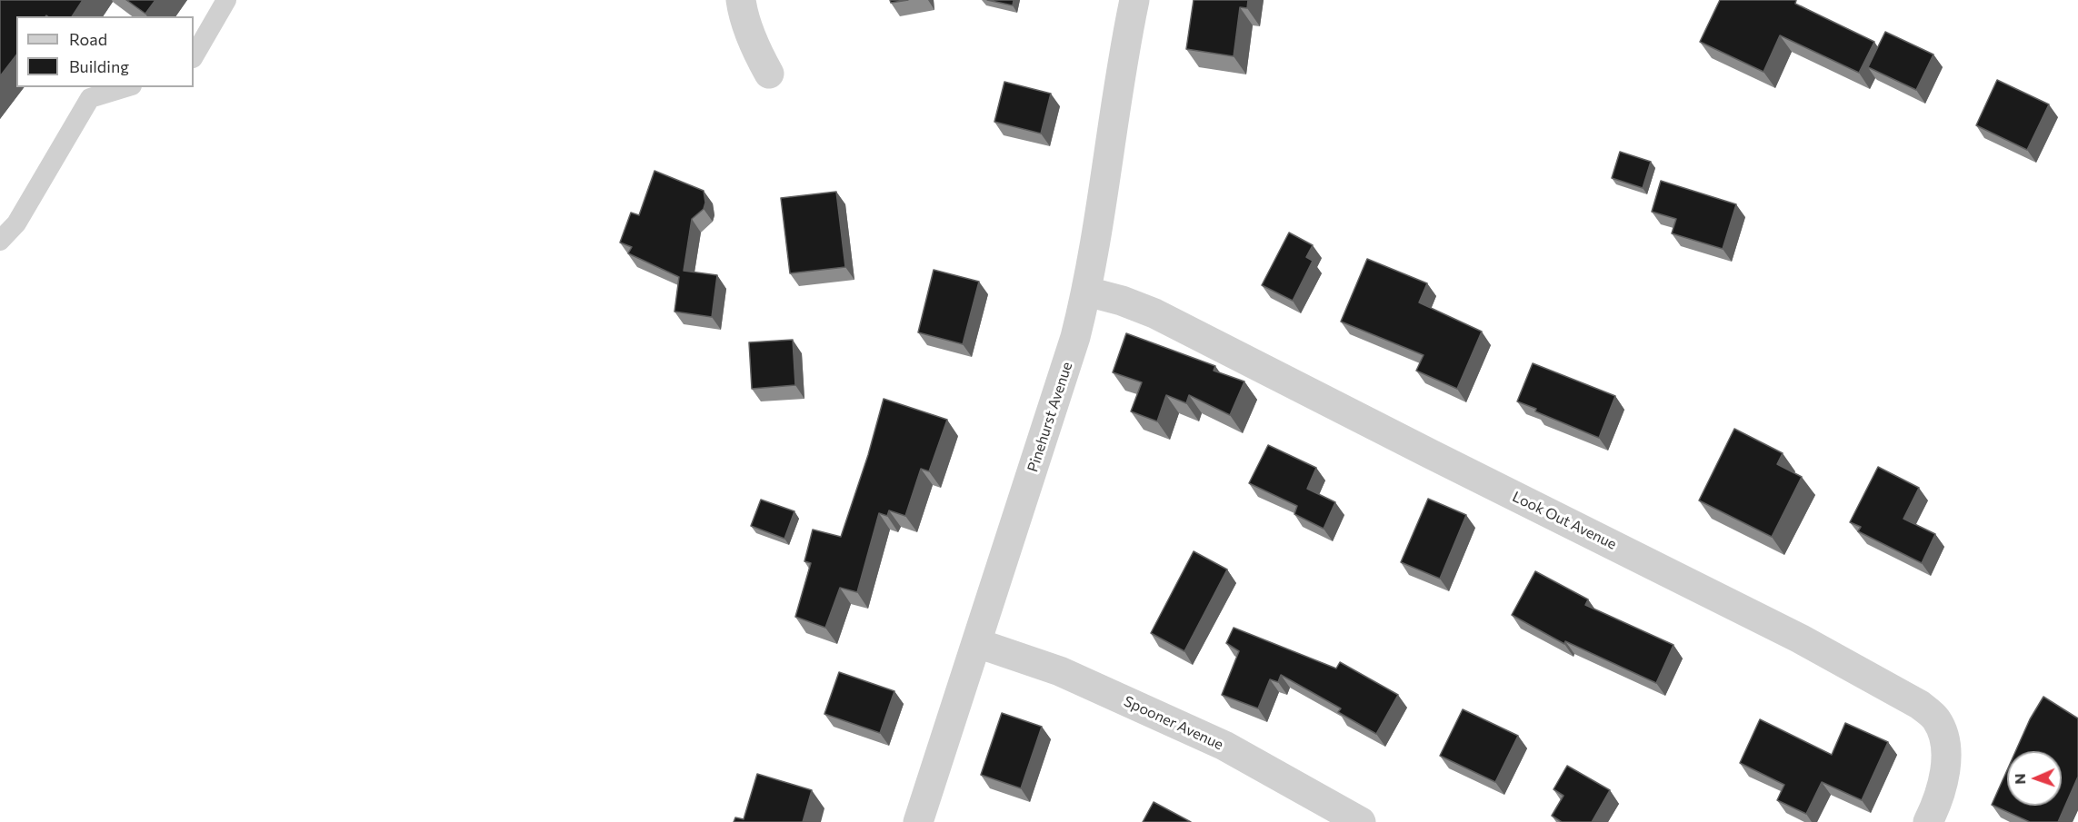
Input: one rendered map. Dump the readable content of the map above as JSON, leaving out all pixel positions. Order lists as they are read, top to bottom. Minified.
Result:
{"streets":{"street":["Pinehurst Avenue","Look Out Avenue","Spooner Avenue"]},"crossings":[["Pinehurst Avenue","Look Out Avenue"],["Pinehurst Avenue","Spooner Avenue"]],"legend":["Road","Building"],"north":"left"}
